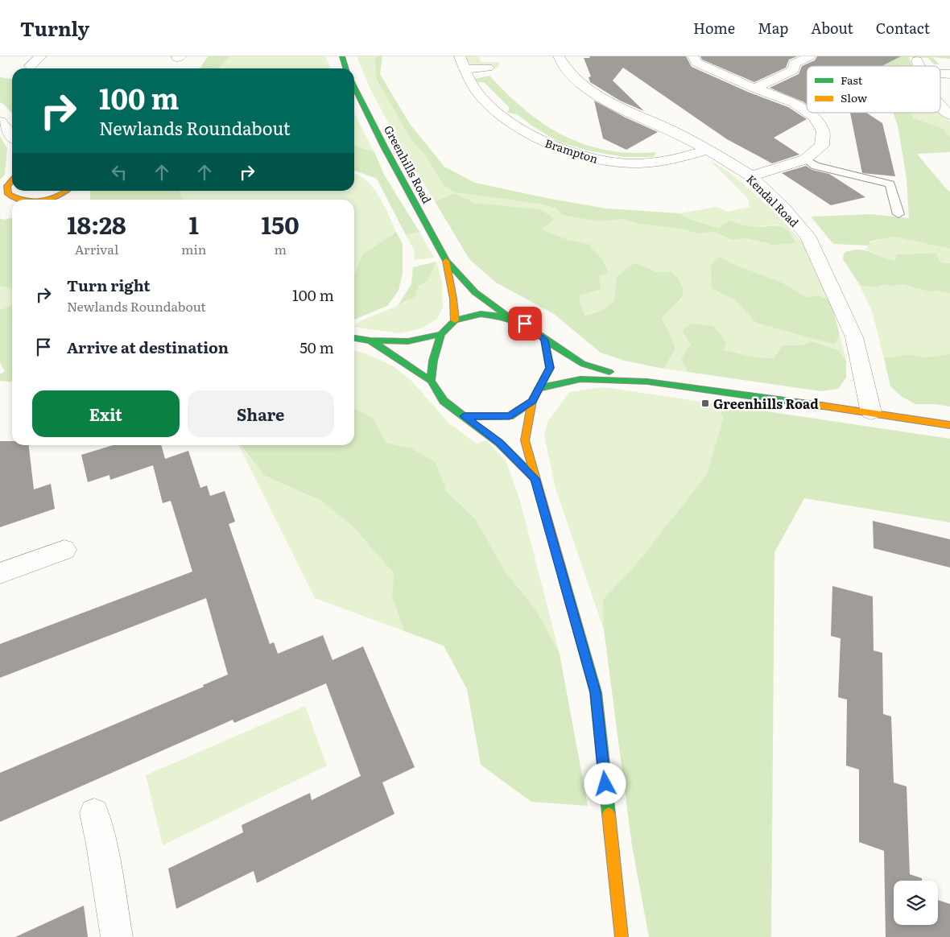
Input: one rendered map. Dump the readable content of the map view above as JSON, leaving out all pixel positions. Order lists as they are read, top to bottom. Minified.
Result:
{"streets":{"street":["Brampton","Greenhills Road","Kendal Road"]},"crossings":[["Brampton","Kendal Road"]],"places":{"transit":["Greenhills Road"]},"legend":["Fast","Slow"],"page":{"header":"Turnly","nav":["Home","Map","About","Contact"],"turn":["100 m","Newlands Roundabout"],"eta":["18:28","Arrival","1","min","150","m"],"list":[{"name":"Turn right","note":"Newlands Roundabout","value":"100 m"},{"name":"Arrive at destination","value":"50 m"}],"buttons":["Exit","Share"]}}
